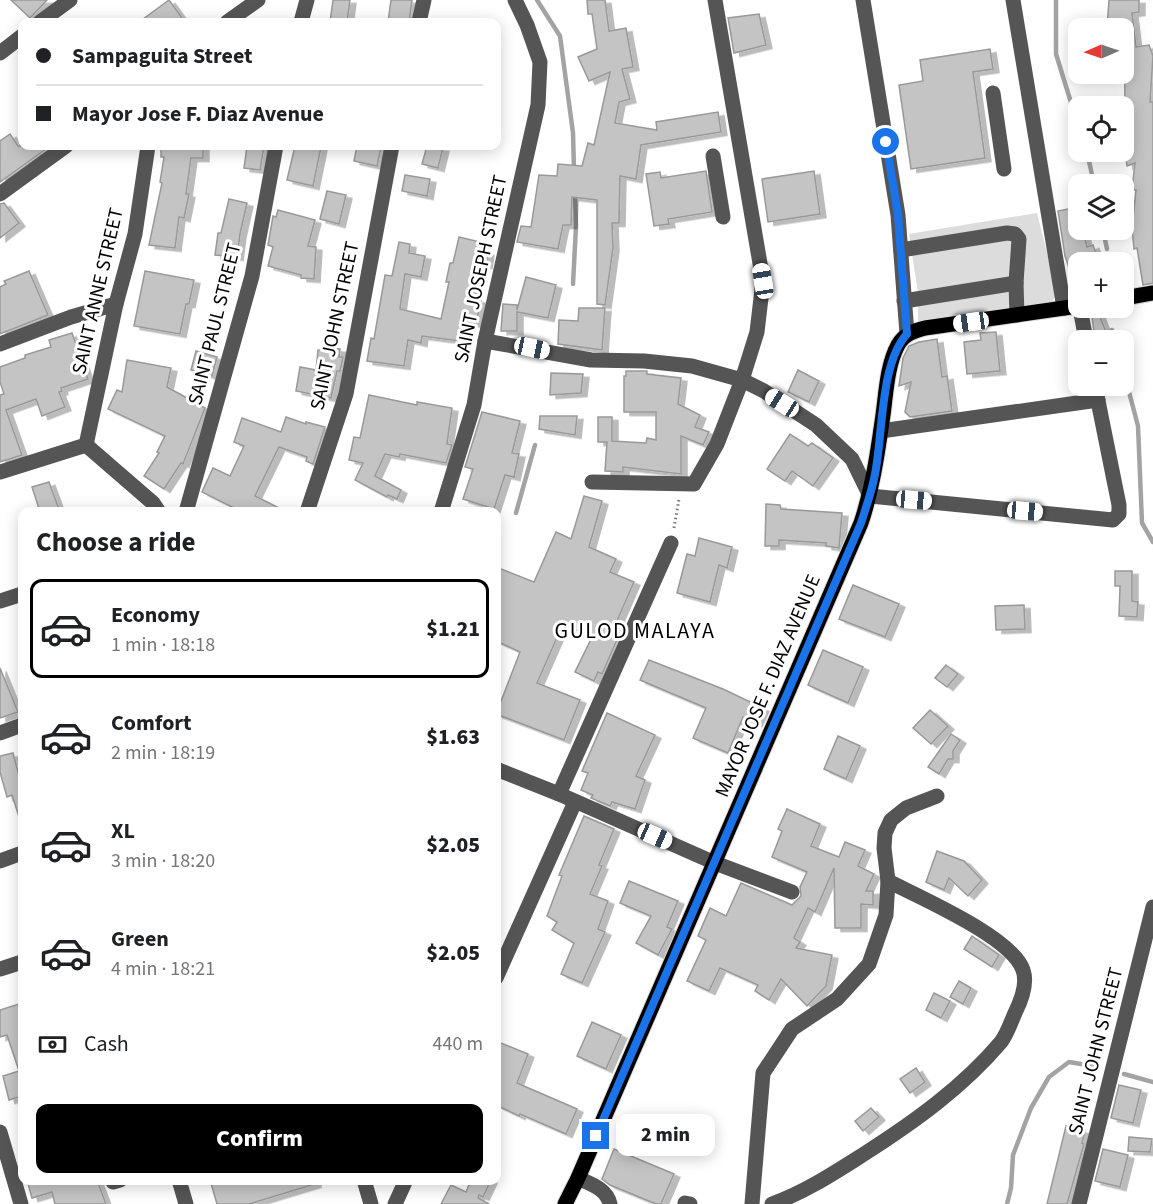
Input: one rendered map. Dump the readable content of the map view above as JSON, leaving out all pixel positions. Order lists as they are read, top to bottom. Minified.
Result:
{"streets":{"main road":["MAYOR JOSE F. DIAZ AVENUE"],"street":["SAINT JOSEPH STREET","SAINT ANNE STREET","SAINT PAUL STREET","SAINT JOHN STREET"]},"districts":["GULOD MALAYA"],"north":"left","page":{"map_buttons":["+","−"],"banner":["Sampaguita Street","Mayor Jose F. Diaz Avenue"],"heading":"Choose a ride","list":[{"name":"Economy","note":"1 min · 18:18","value":"$1.21"},{"name":"Comfort","note":"2 min · 18:19","value":"$1.63"},{"name":"XL","note":"3 min · 18:20","value":"$2.05"},{"name":"Green","note":"4 min · 18:21","value":"$2.05"}],"pay":["Cash","440 m"],"buttons":"Confirm","bubble":"2 min"}}
